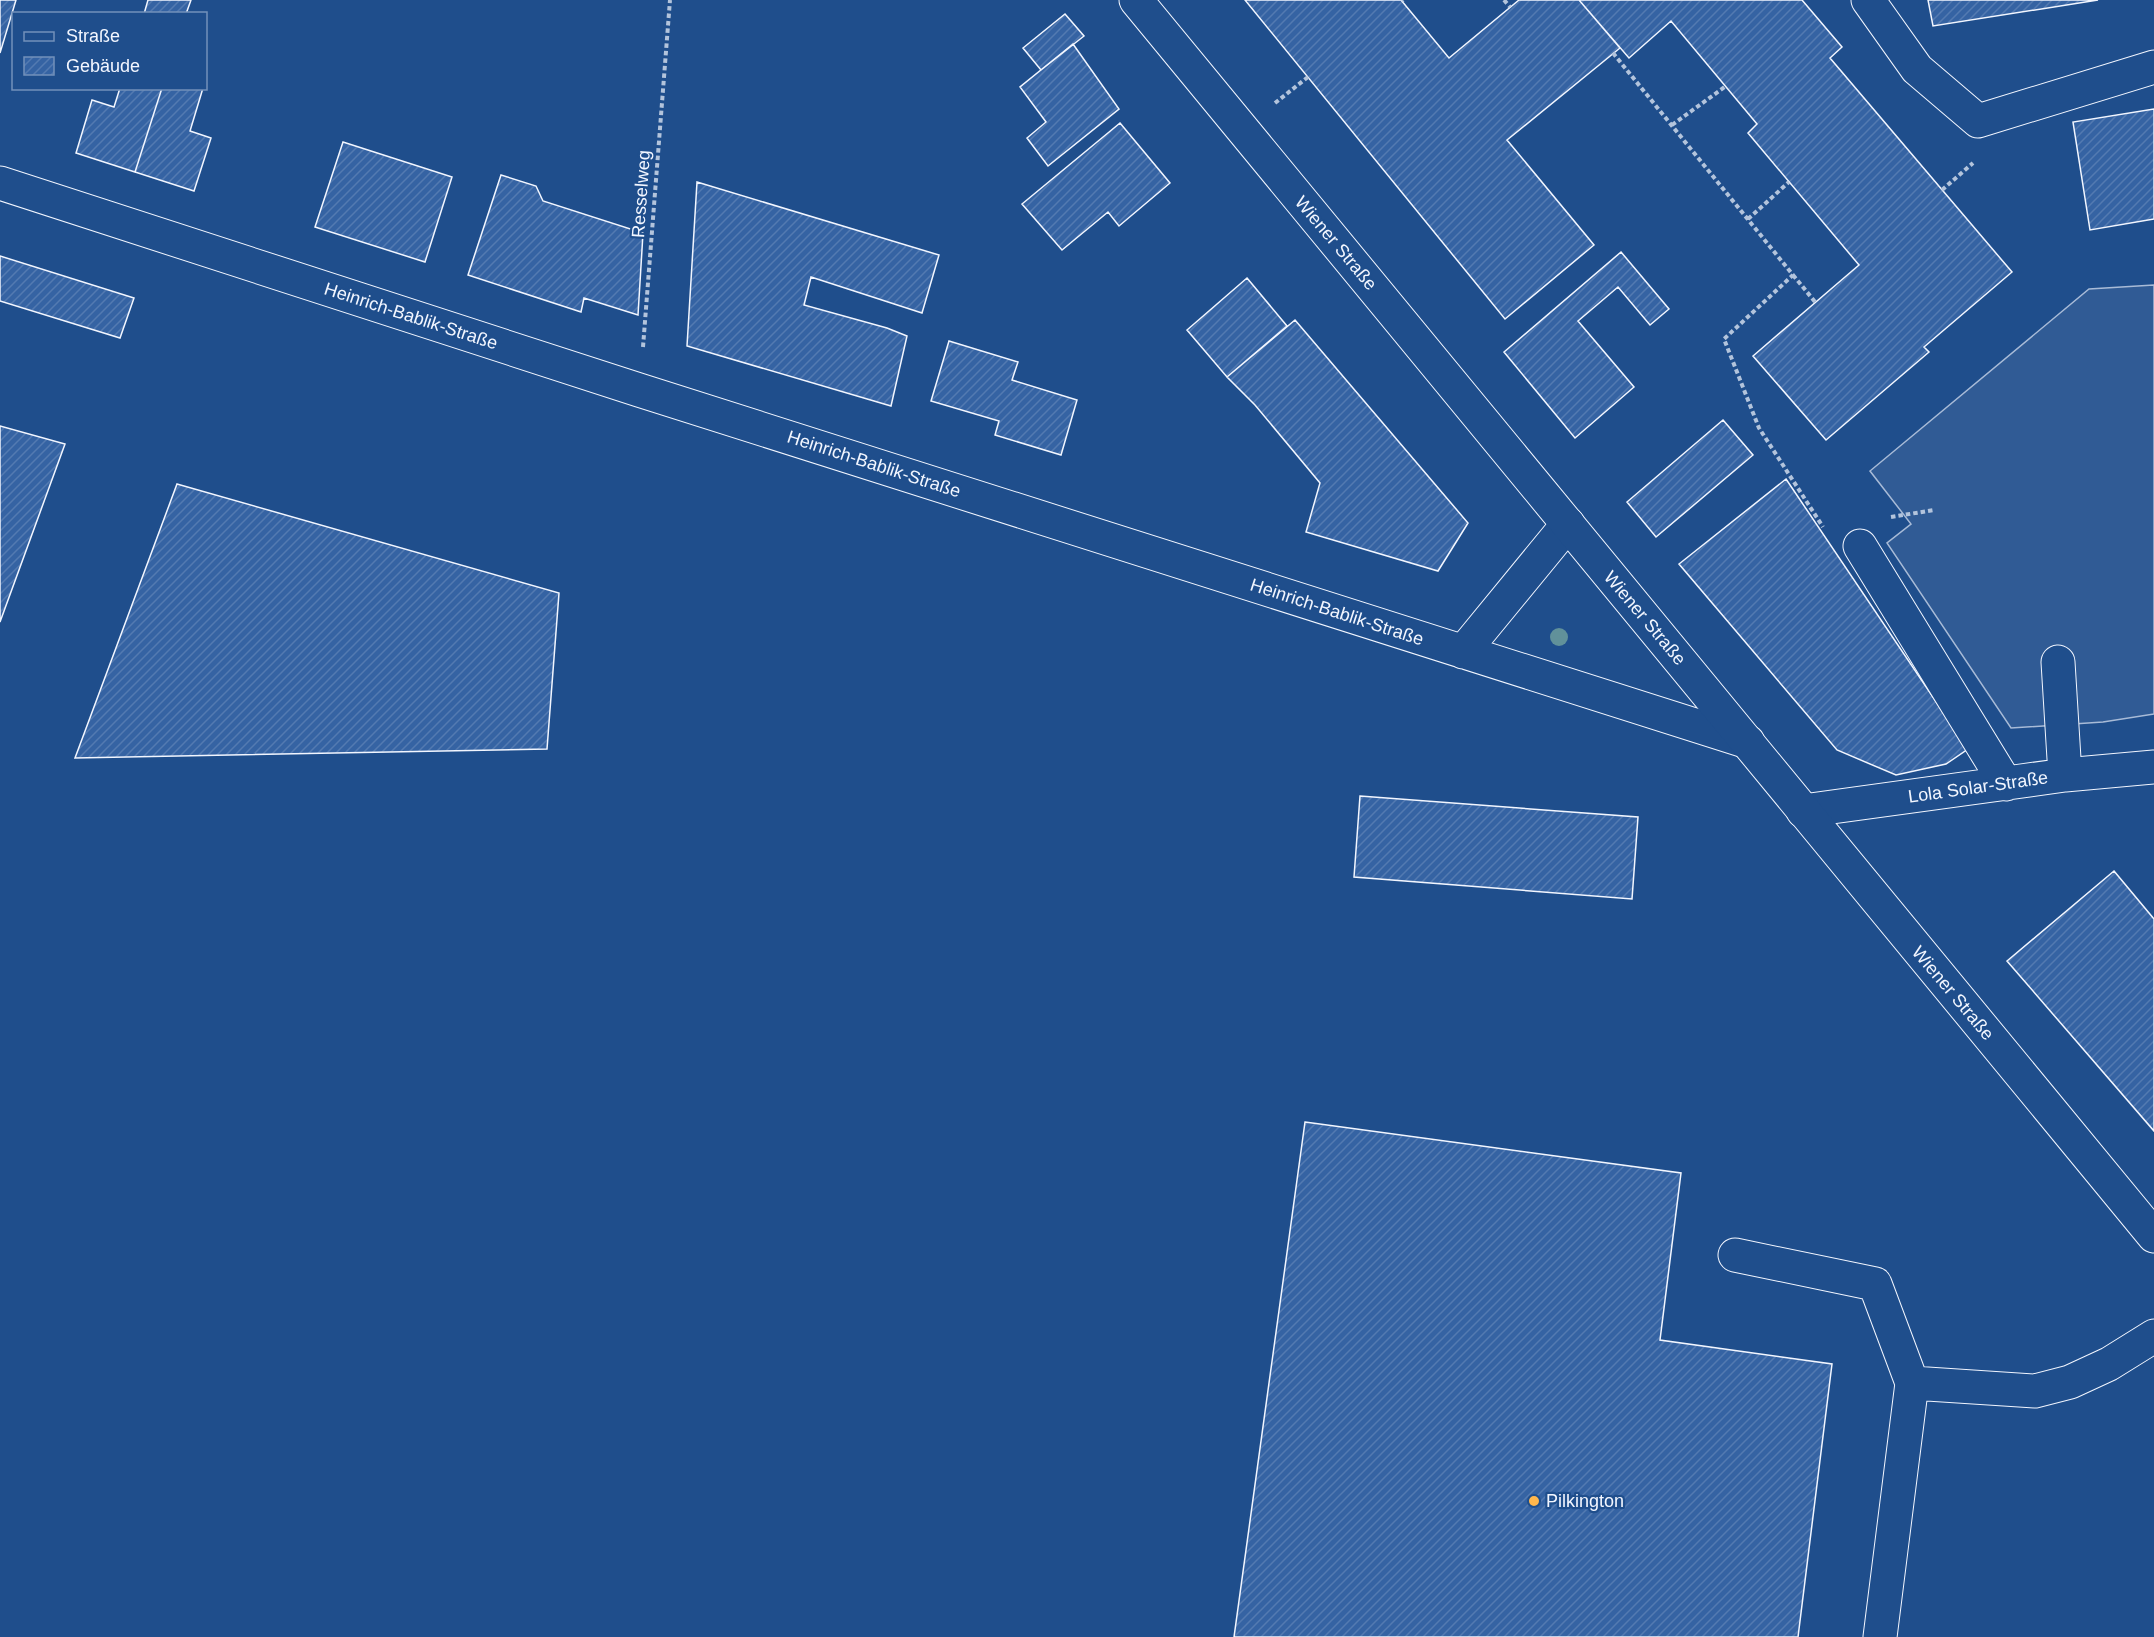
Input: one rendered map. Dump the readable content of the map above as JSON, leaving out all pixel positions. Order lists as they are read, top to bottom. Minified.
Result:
{"streets":{"street":["Wiener Straße","Heinrich-Bablik-Straße","Lola Solar-Straße"],"path":["Resselweg"]},"crossings":[["Resselweg","Heinrich-Bablik-Straße"],["Wiener Straße","Heinrich-Bablik-Straße"],["Wiener Straße","Lola Solar-Straße"]],"places":["Pilkington"],"legend":["Straße","Gebäude"]}
